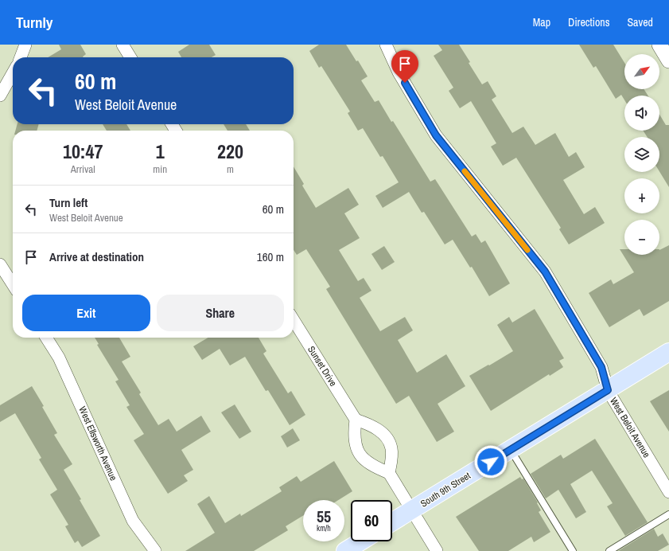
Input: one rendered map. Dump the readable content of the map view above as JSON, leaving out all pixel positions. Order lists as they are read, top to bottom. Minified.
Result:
{"streets":{"main road":["South 9th Street"],"street":["Sunset Drive","West Beloit Avenue","West Ellsworth Avenue"]},"crossings":[["West Beloit Avenue","South 9th Street"]],"north":"top right","page":{"header":"Turnly","nav":["Map","Directions","Saved"],"map_buttons":["+","−"],"turn":["60 m","West Beloit Avenue"],"eta":["10:47","Arrival","1","min","220","m"],"list":[{"name":"Turn left","note":"West Beloit Avenue","value":"60 m"},{"name":"Arrive at destination","value":"160 m"}],"buttons":["Exit","Share"],"speed":"55 km/h","limit":"60"}}
